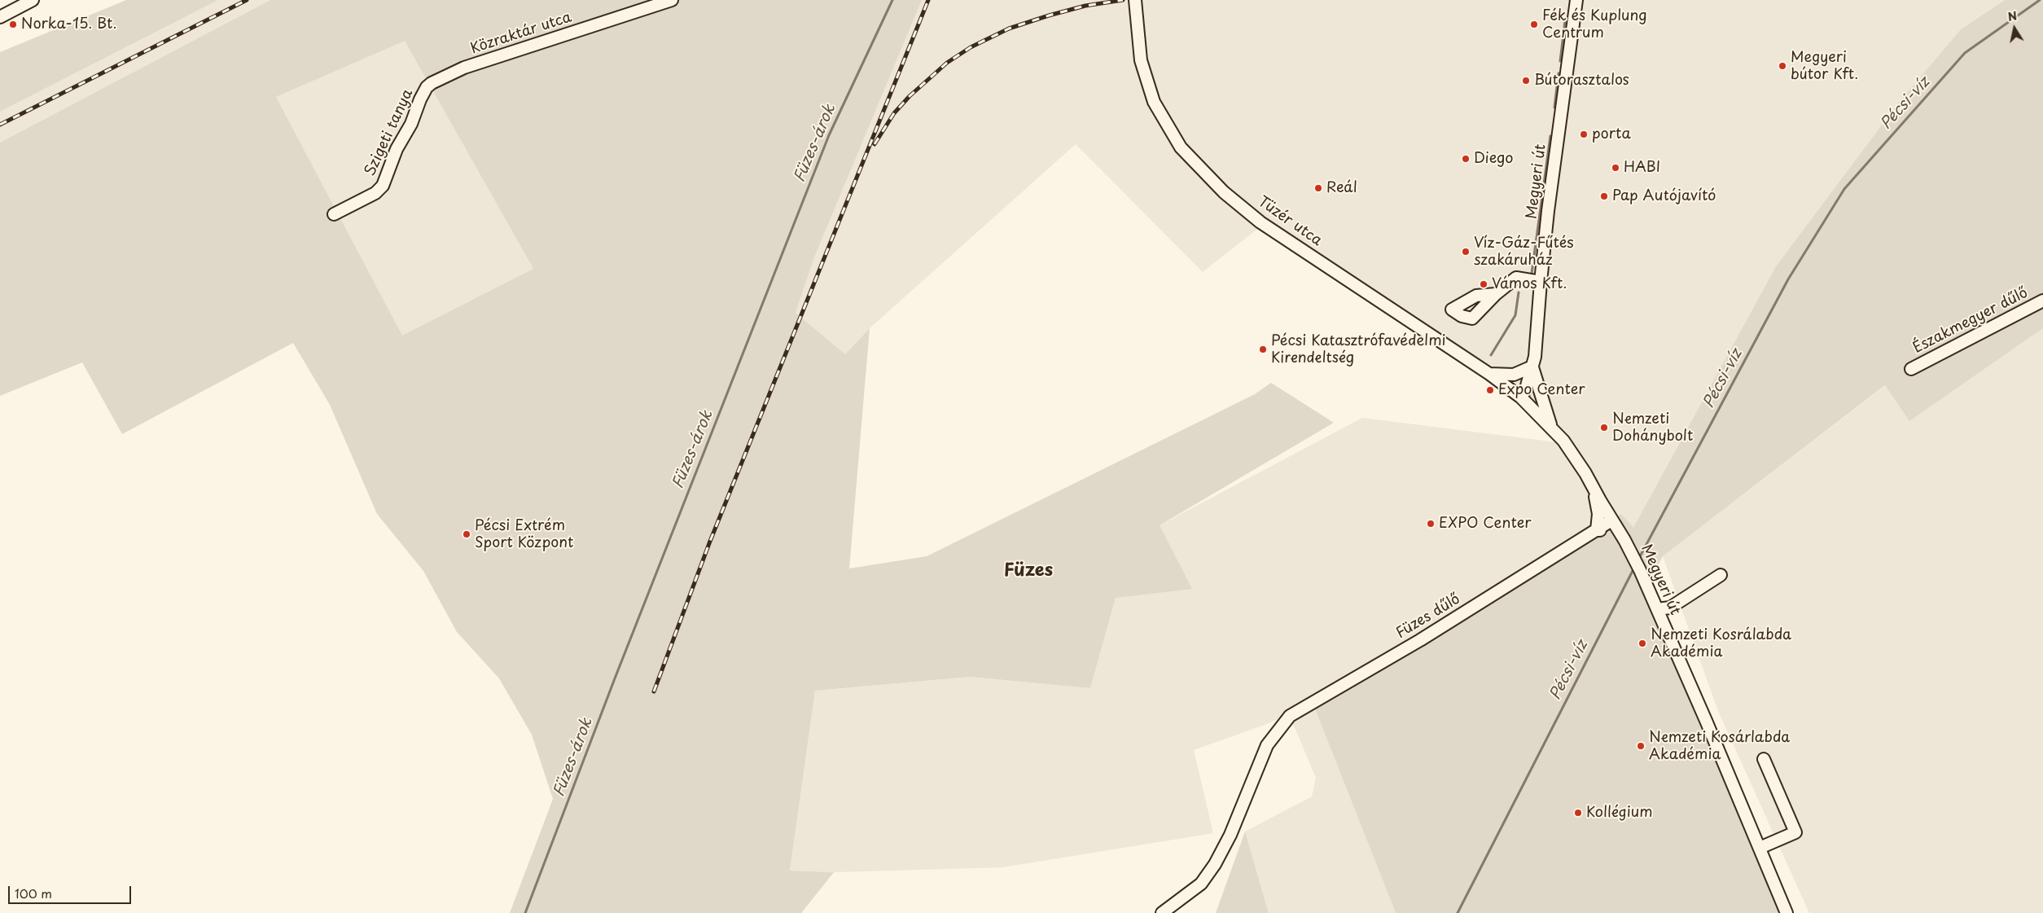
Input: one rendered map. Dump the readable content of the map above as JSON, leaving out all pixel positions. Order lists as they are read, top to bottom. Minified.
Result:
{"streets":{"street":["Közraktár utca","Szigeti tanya","Megyeri út","Tüzér utca","Északmegyer dűlő","Füzes dűlő"]},"crossings":[["Közraktár utca","Szigeti tanya"],["Megyeri út","Tüzér utca"],["Megyeri út","Füzes dűlő"]],"districts":["Füzes"],"water":["Pécsi-víz","Füzes-árok"],"places":["Norka-15. Bt.","Fék és Kuplung Centrum","Megyeri bútor Kft.","Bútorasztalos","porta","Diego","HABI","Reál","Pap Autójavító","Víz-Gáz-Fűtés szakáruház","Vámos Kft.","Pécsi Katasztrófavédelmi Kirendeltség","Expo Center","Nemzeti Dohánybolt","EXPO Center","Pécsi Extrém Sport Központ","Nemzeti Kosrálabda Akadémia","Nemzeti Kosárlabda Akadémia","Kollégium"],"scale_bar":"100 m","north":"top"}
